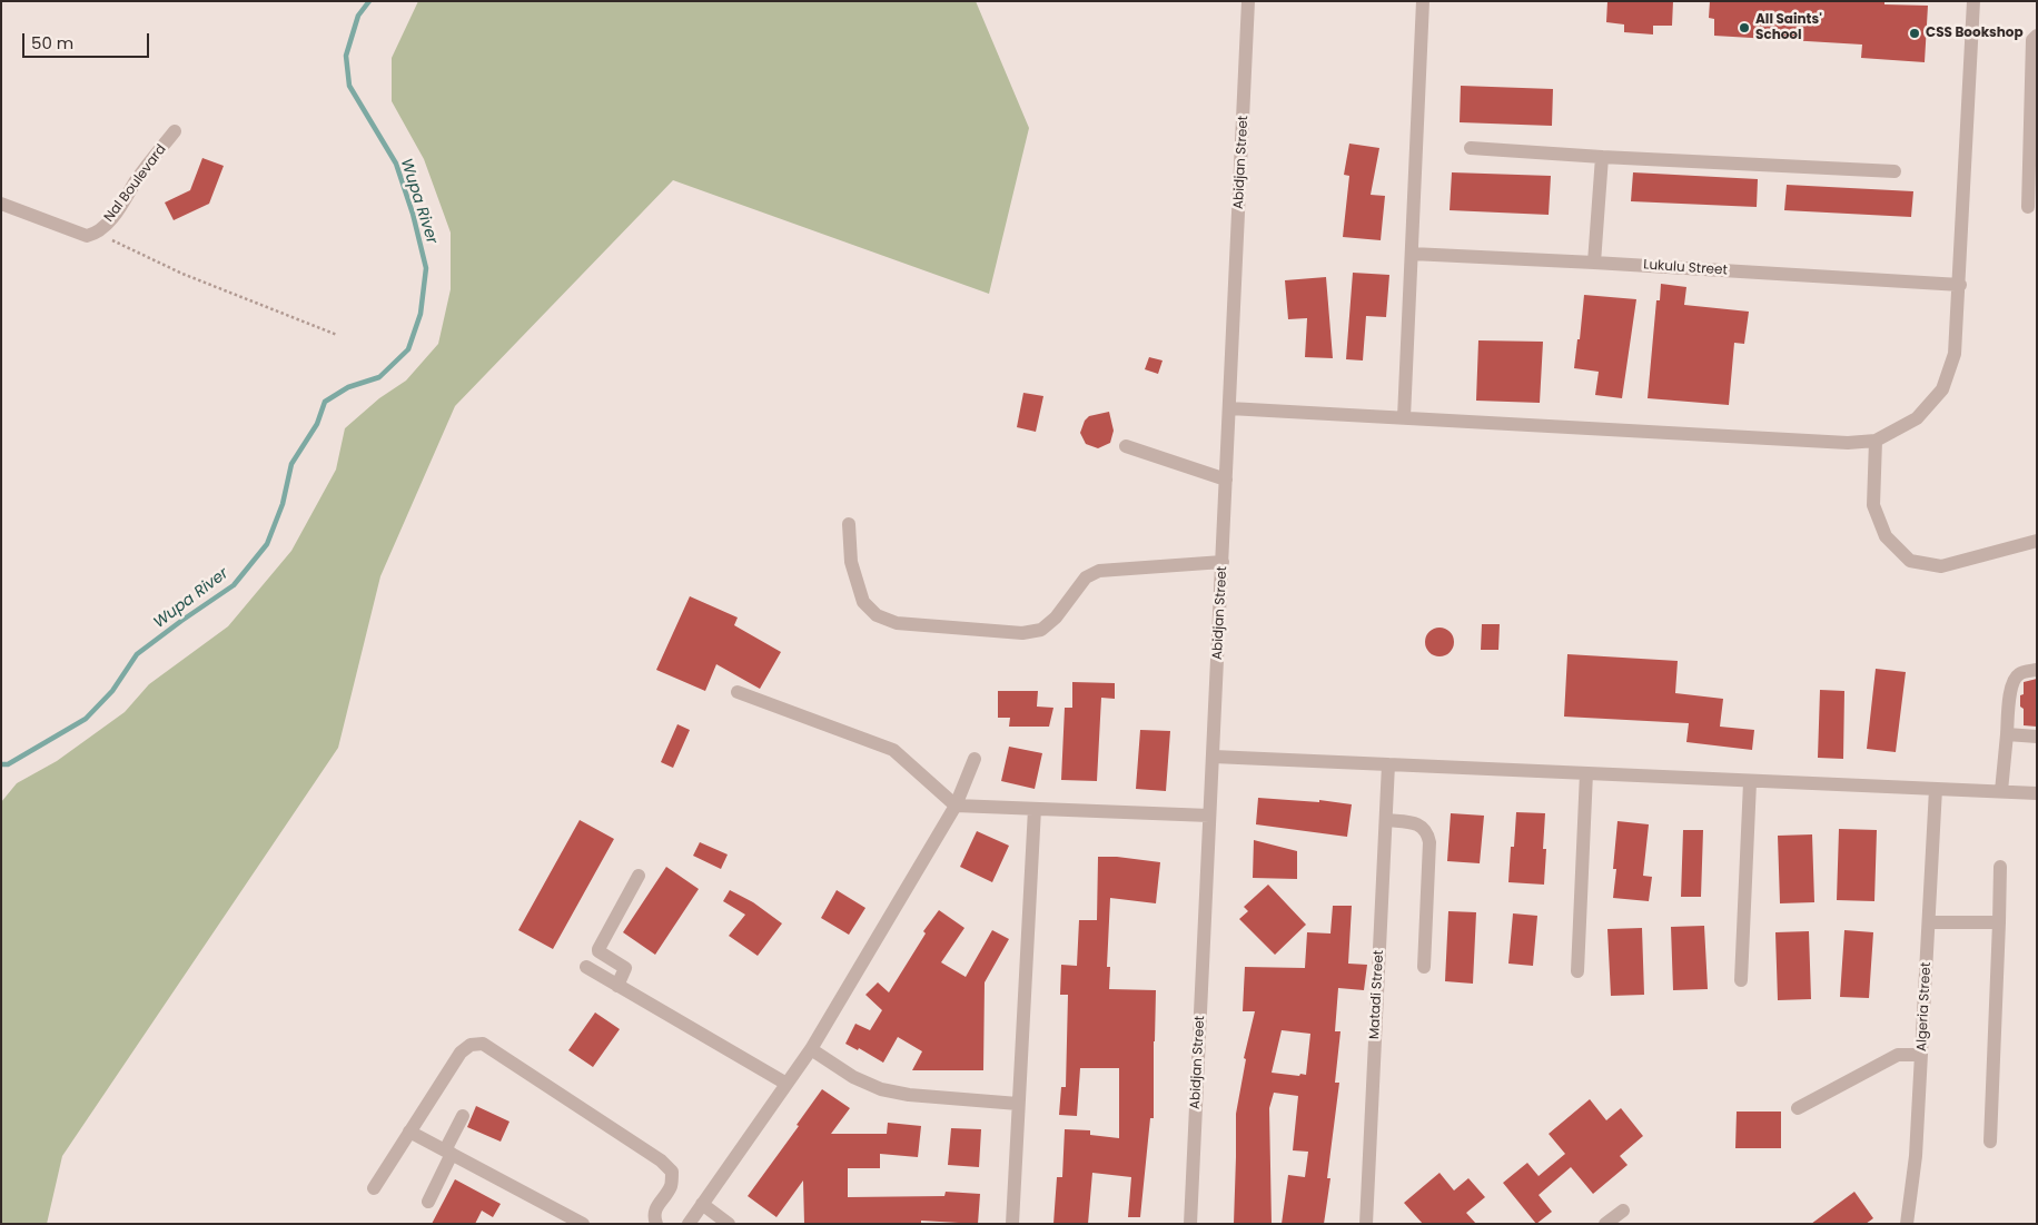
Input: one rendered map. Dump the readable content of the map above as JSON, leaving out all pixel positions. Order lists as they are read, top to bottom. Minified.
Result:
{"streets":{"street":["Abidjan Street","Nal Boulevard","Lukulu Street","Matadi Street","Algeria Street"]},"water":["Wupa River"],"places":["All Saints' School","CSS Bookshop"],"scale_bar":"50 m"}
